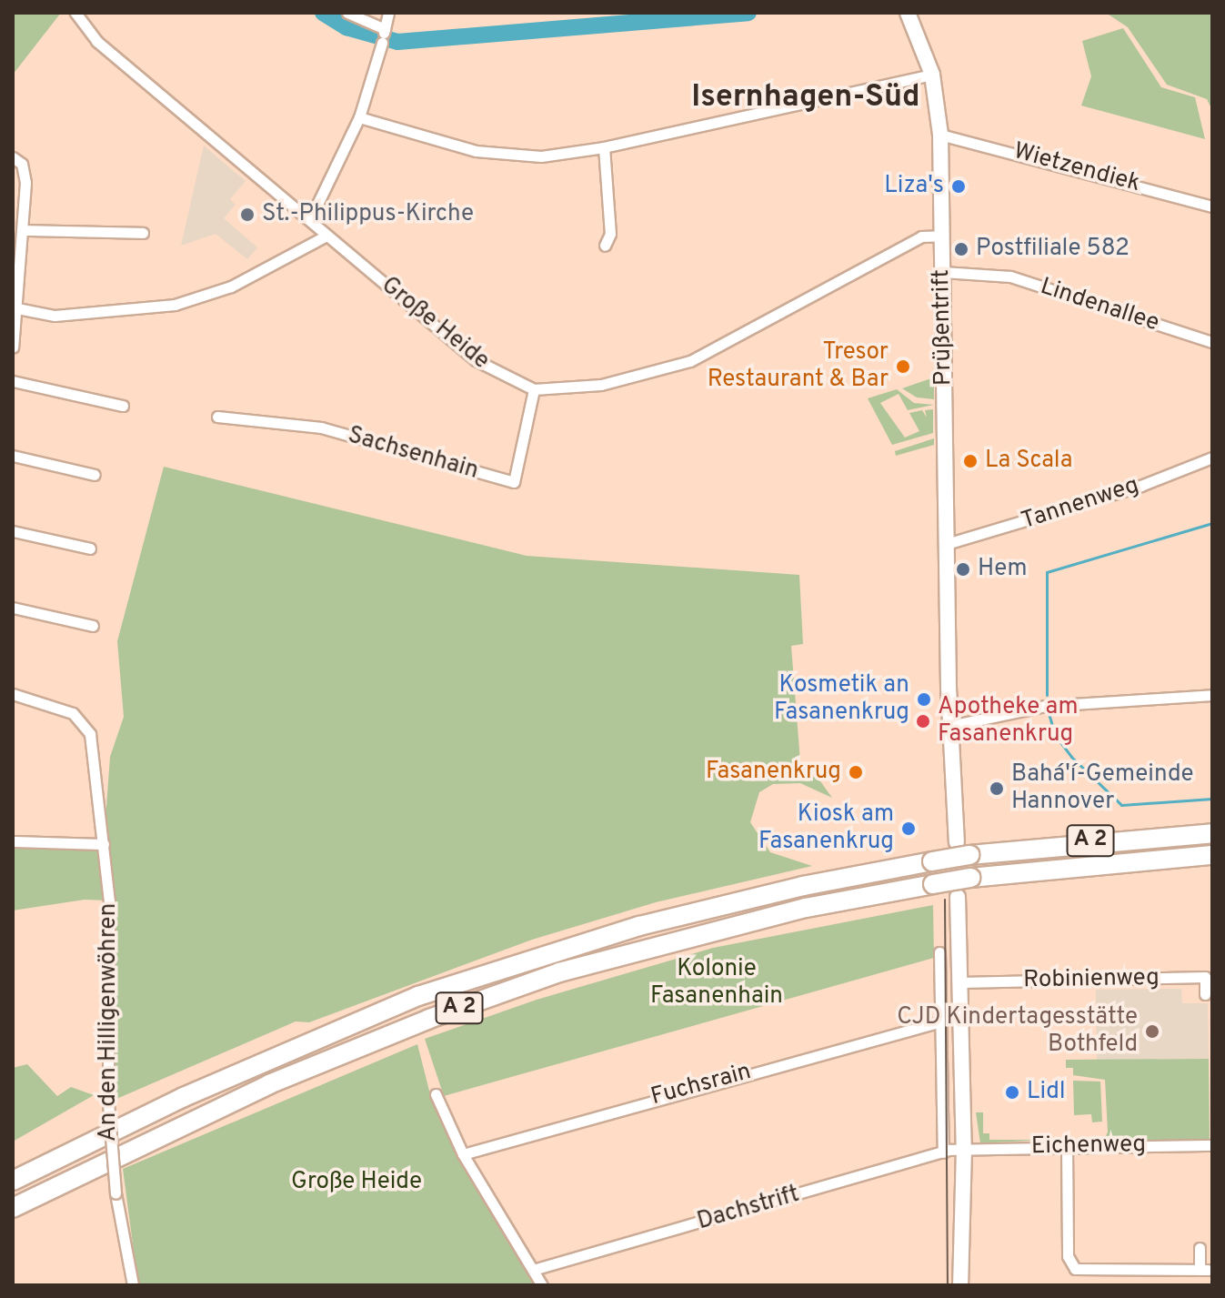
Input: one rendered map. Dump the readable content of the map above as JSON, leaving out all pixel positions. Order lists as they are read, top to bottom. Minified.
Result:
{"streets":{"highway":["A 2"],"main road":["Prüßentrift"],"street":["Wietzendiek","Lindenallee","Große Heide","Sachsenhain","Tannenweg","Robinienweg","An den Hilligenwöhren","Fuchsrain","Eichenweg","Dachstrift"]},"crossings":[["Wietzendiek","Prüßentrift"],["Lindenallee","Prüßentrift"],["Große Heide","Sachsenhain"],["Prüßentrift","Tannenweg"],["Prüßentrift","A 2"],["Eichenweg","Dachstrift"]],"districts":["Isernhagen-Süd"],"parks":["Kolonie Fasanenhain","Große Heide"],"places":["Liza's","St.-Philippus-Kirche","Postfiliale 582","Tresor Restaurant & Bar","La Scala","Hem","Kosmetik an Fasanenkrug","Apotheke am Fasanenkrug","Fasanenkrug","Bahá'í-Gemeinde Hannover","Kiosk am Fasanenkrug","CJD Kindertagesstätte Bothfeld","Lidl"]}
